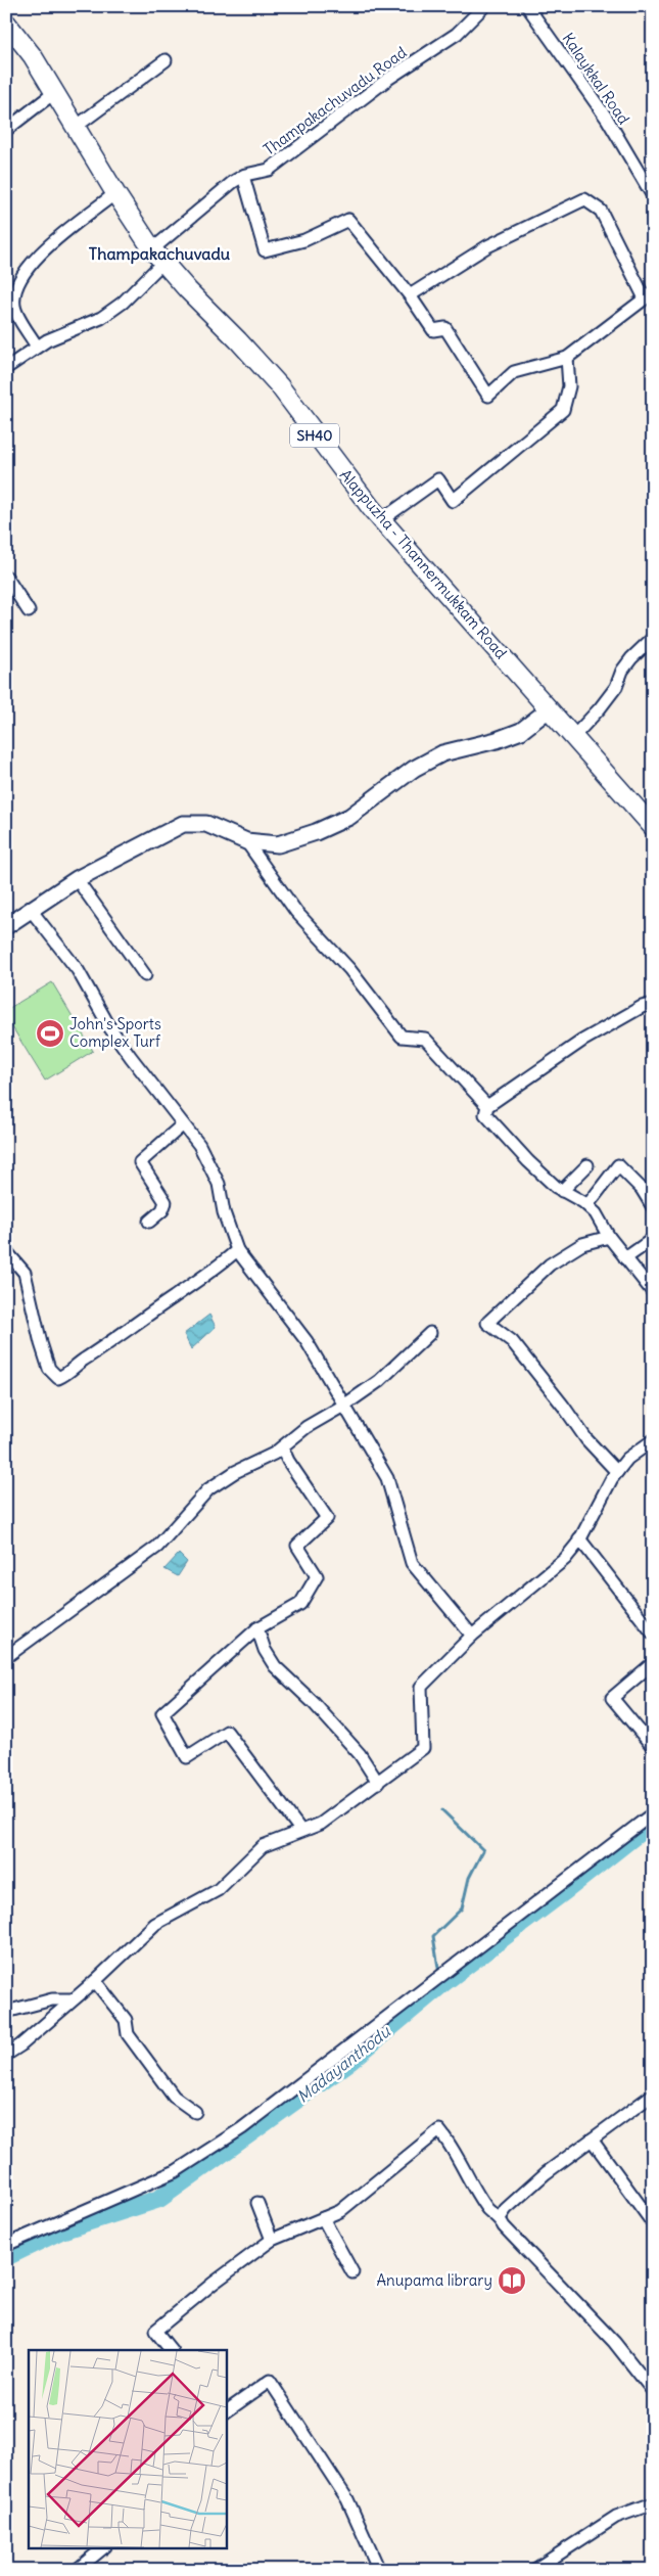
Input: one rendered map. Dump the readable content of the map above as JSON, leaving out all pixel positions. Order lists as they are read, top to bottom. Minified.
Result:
{"streets":{"main road":["SH40","Alappuzha - Thannermukkam Road"],"street":["Kalaykkal Road","Thampakachuvadu Road"]},"crossings":[["Thampakachuvadu Road","Alappuzha - Thannermukkam Road"]],"districts":["Thampakachuvadu"],"water":["Madayanthodu"],"places":{"sports":["John's Sports Complex Turf"],"library":["Anupama library"]}}
